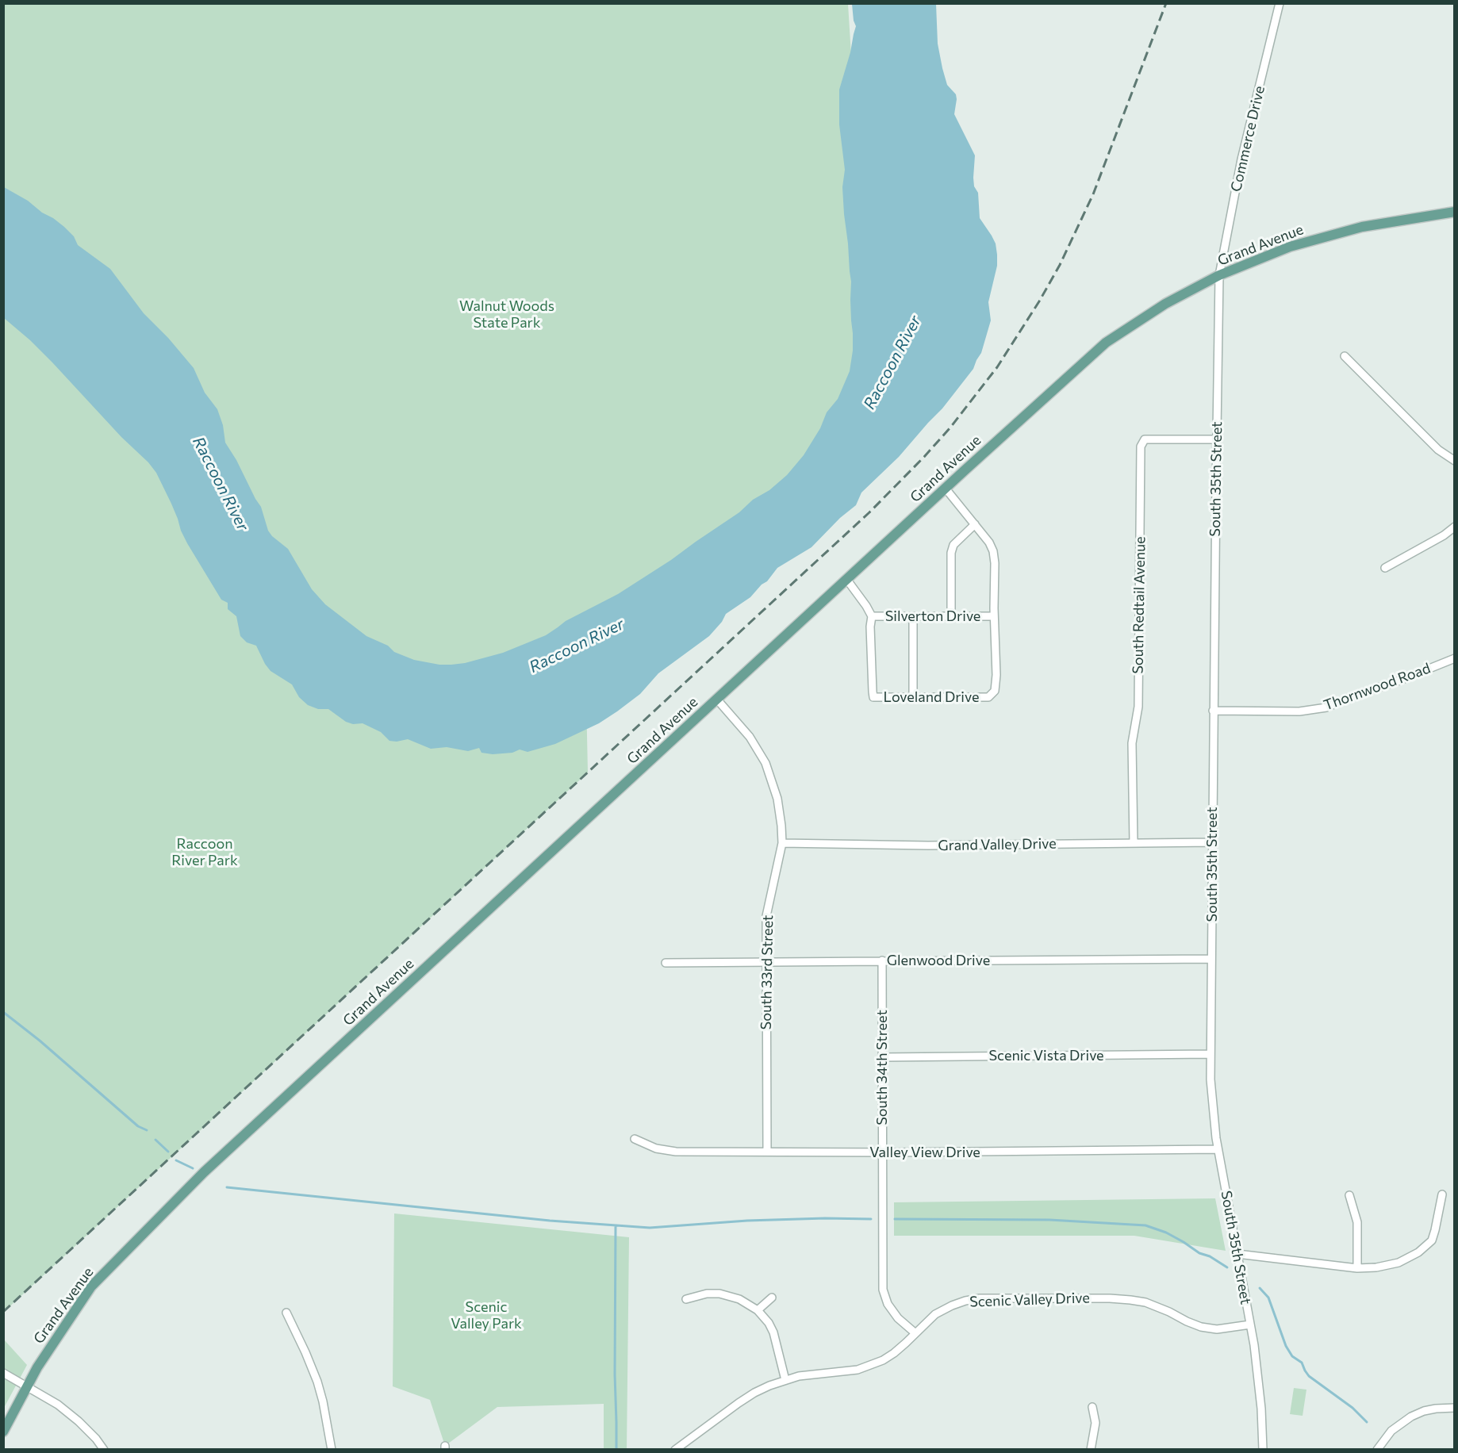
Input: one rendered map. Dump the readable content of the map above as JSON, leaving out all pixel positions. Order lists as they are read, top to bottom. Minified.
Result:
{"streets":{"main road":["Grand Avenue"],"street":["Commerce Drive","South 35th Street","South Redtail Avenue","Silverton Drive","Thornwood Road","Loveland Drive","Grand Valley Drive","Glenwood Drive","South 33rd Street","Scenic Vista Drive","South 34th Street","Valley View Drive","Scenic Valley Drive"]},"crossings":[["Commerce Drive","Grand Avenue"],["Commerce Drive","South 35th Street"],["Grand Avenue","South 35th Street"],["Grand Avenue","South 33rd Street"],["South 35th Street","South Redtail Avenue"],["South 35th Street","Thornwood Road"],["South 35th Street","Grand Valley Drive"],["South 35th Street","Glenwood Drive"],["South 35th Street","Scenic Vista Drive"],["South 35th Street","Valley View Drive"],["South 35th Street","Scenic Valley Drive"],["South Redtail Avenue","Grand Valley Drive"],["Silverton Drive","Loveland Drive"],["Grand Valley Drive","South 33rd Street"],["Glenwood Drive","South 33rd Street"],["Glenwood Drive","South 34th Street"],["South 33rd Street","Valley View Drive"],["Scenic Vista Drive","South 34th Street"],["South 34th Street","Valley View Drive"],["South 34th Street","Scenic Valley Drive"]],"water":["Raccoon River"],"parks":["Walnut Woods State Park","Raccoon River Park","Scenic Valley Park"]}
